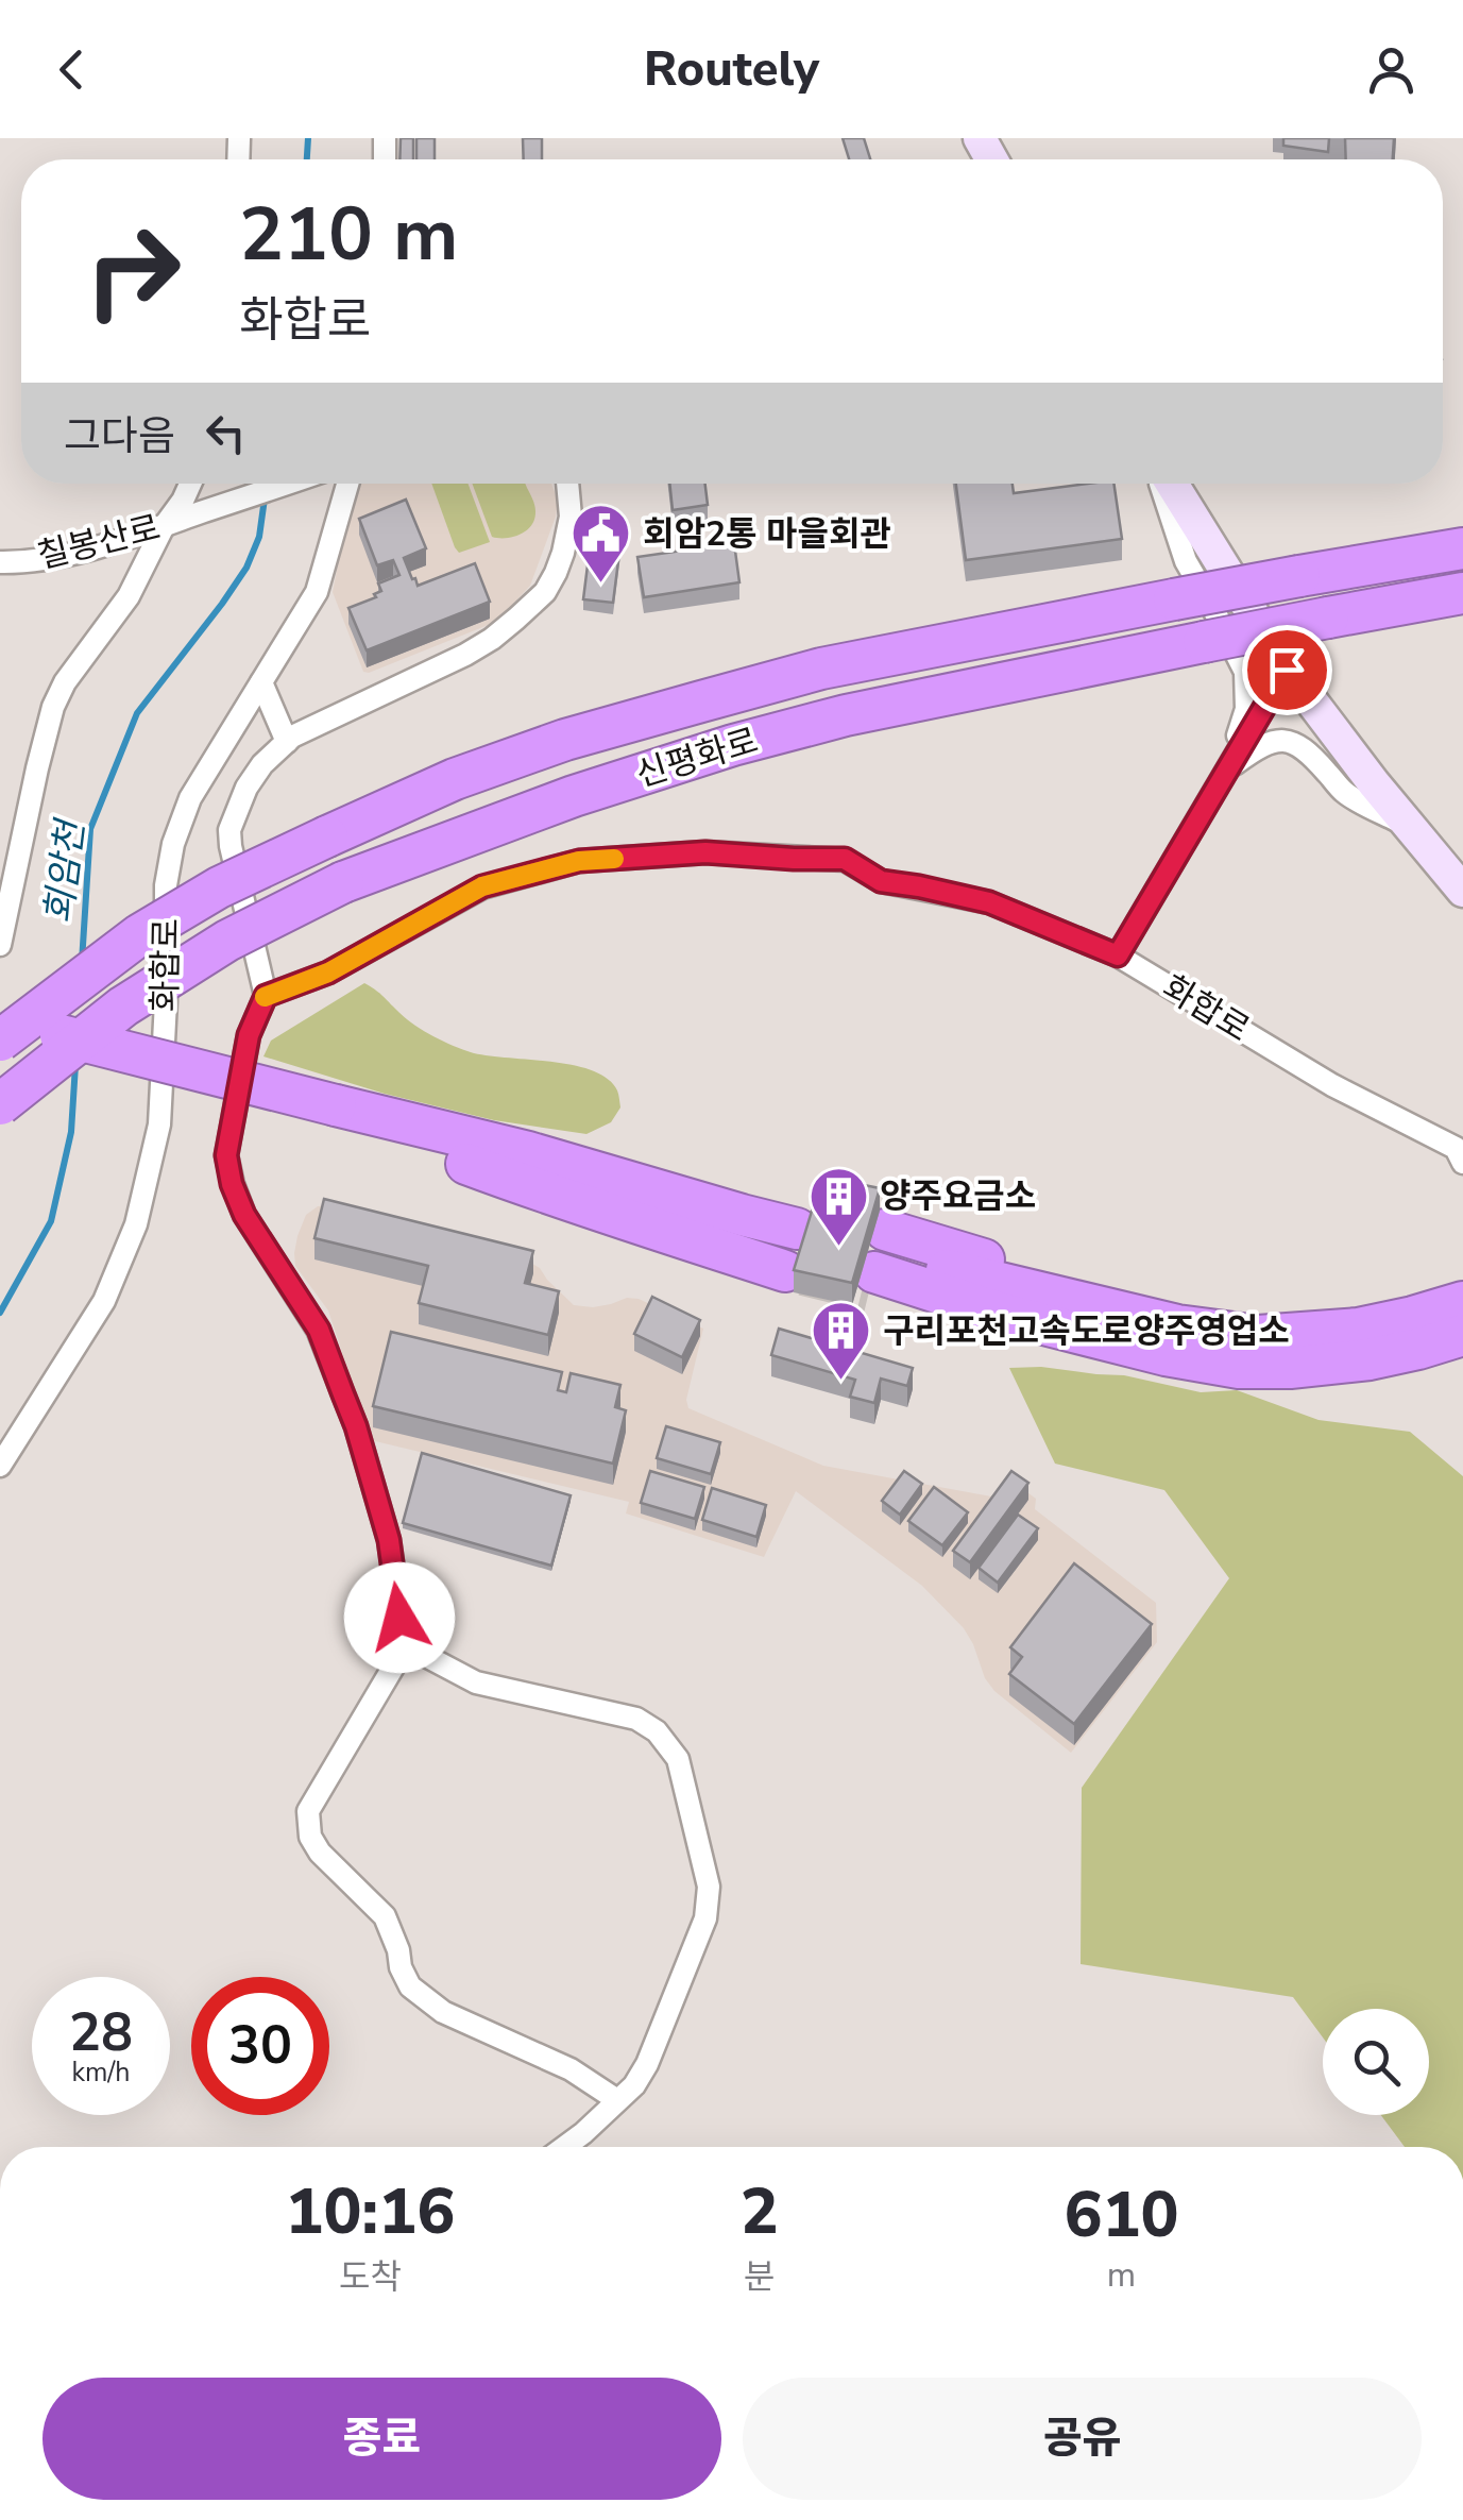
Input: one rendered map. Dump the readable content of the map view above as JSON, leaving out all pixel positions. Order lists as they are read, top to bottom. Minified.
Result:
{"streets":{"highway":["신평화로"],"street":["칠봉산로","화합로"]},"water":["회암천"],"places":{"public building":["회암2통 마을회관"],"building":["양주요금소","구리포천고속도로양주영업소"]},"page":{"header":"Routely","turn":["210 m","화합로"],"then":"그다음","speed":"28 km/h","limit":"30","eta":["10:16","도착","2","분","610","m"],"buttons":["종료","공유"]}}
